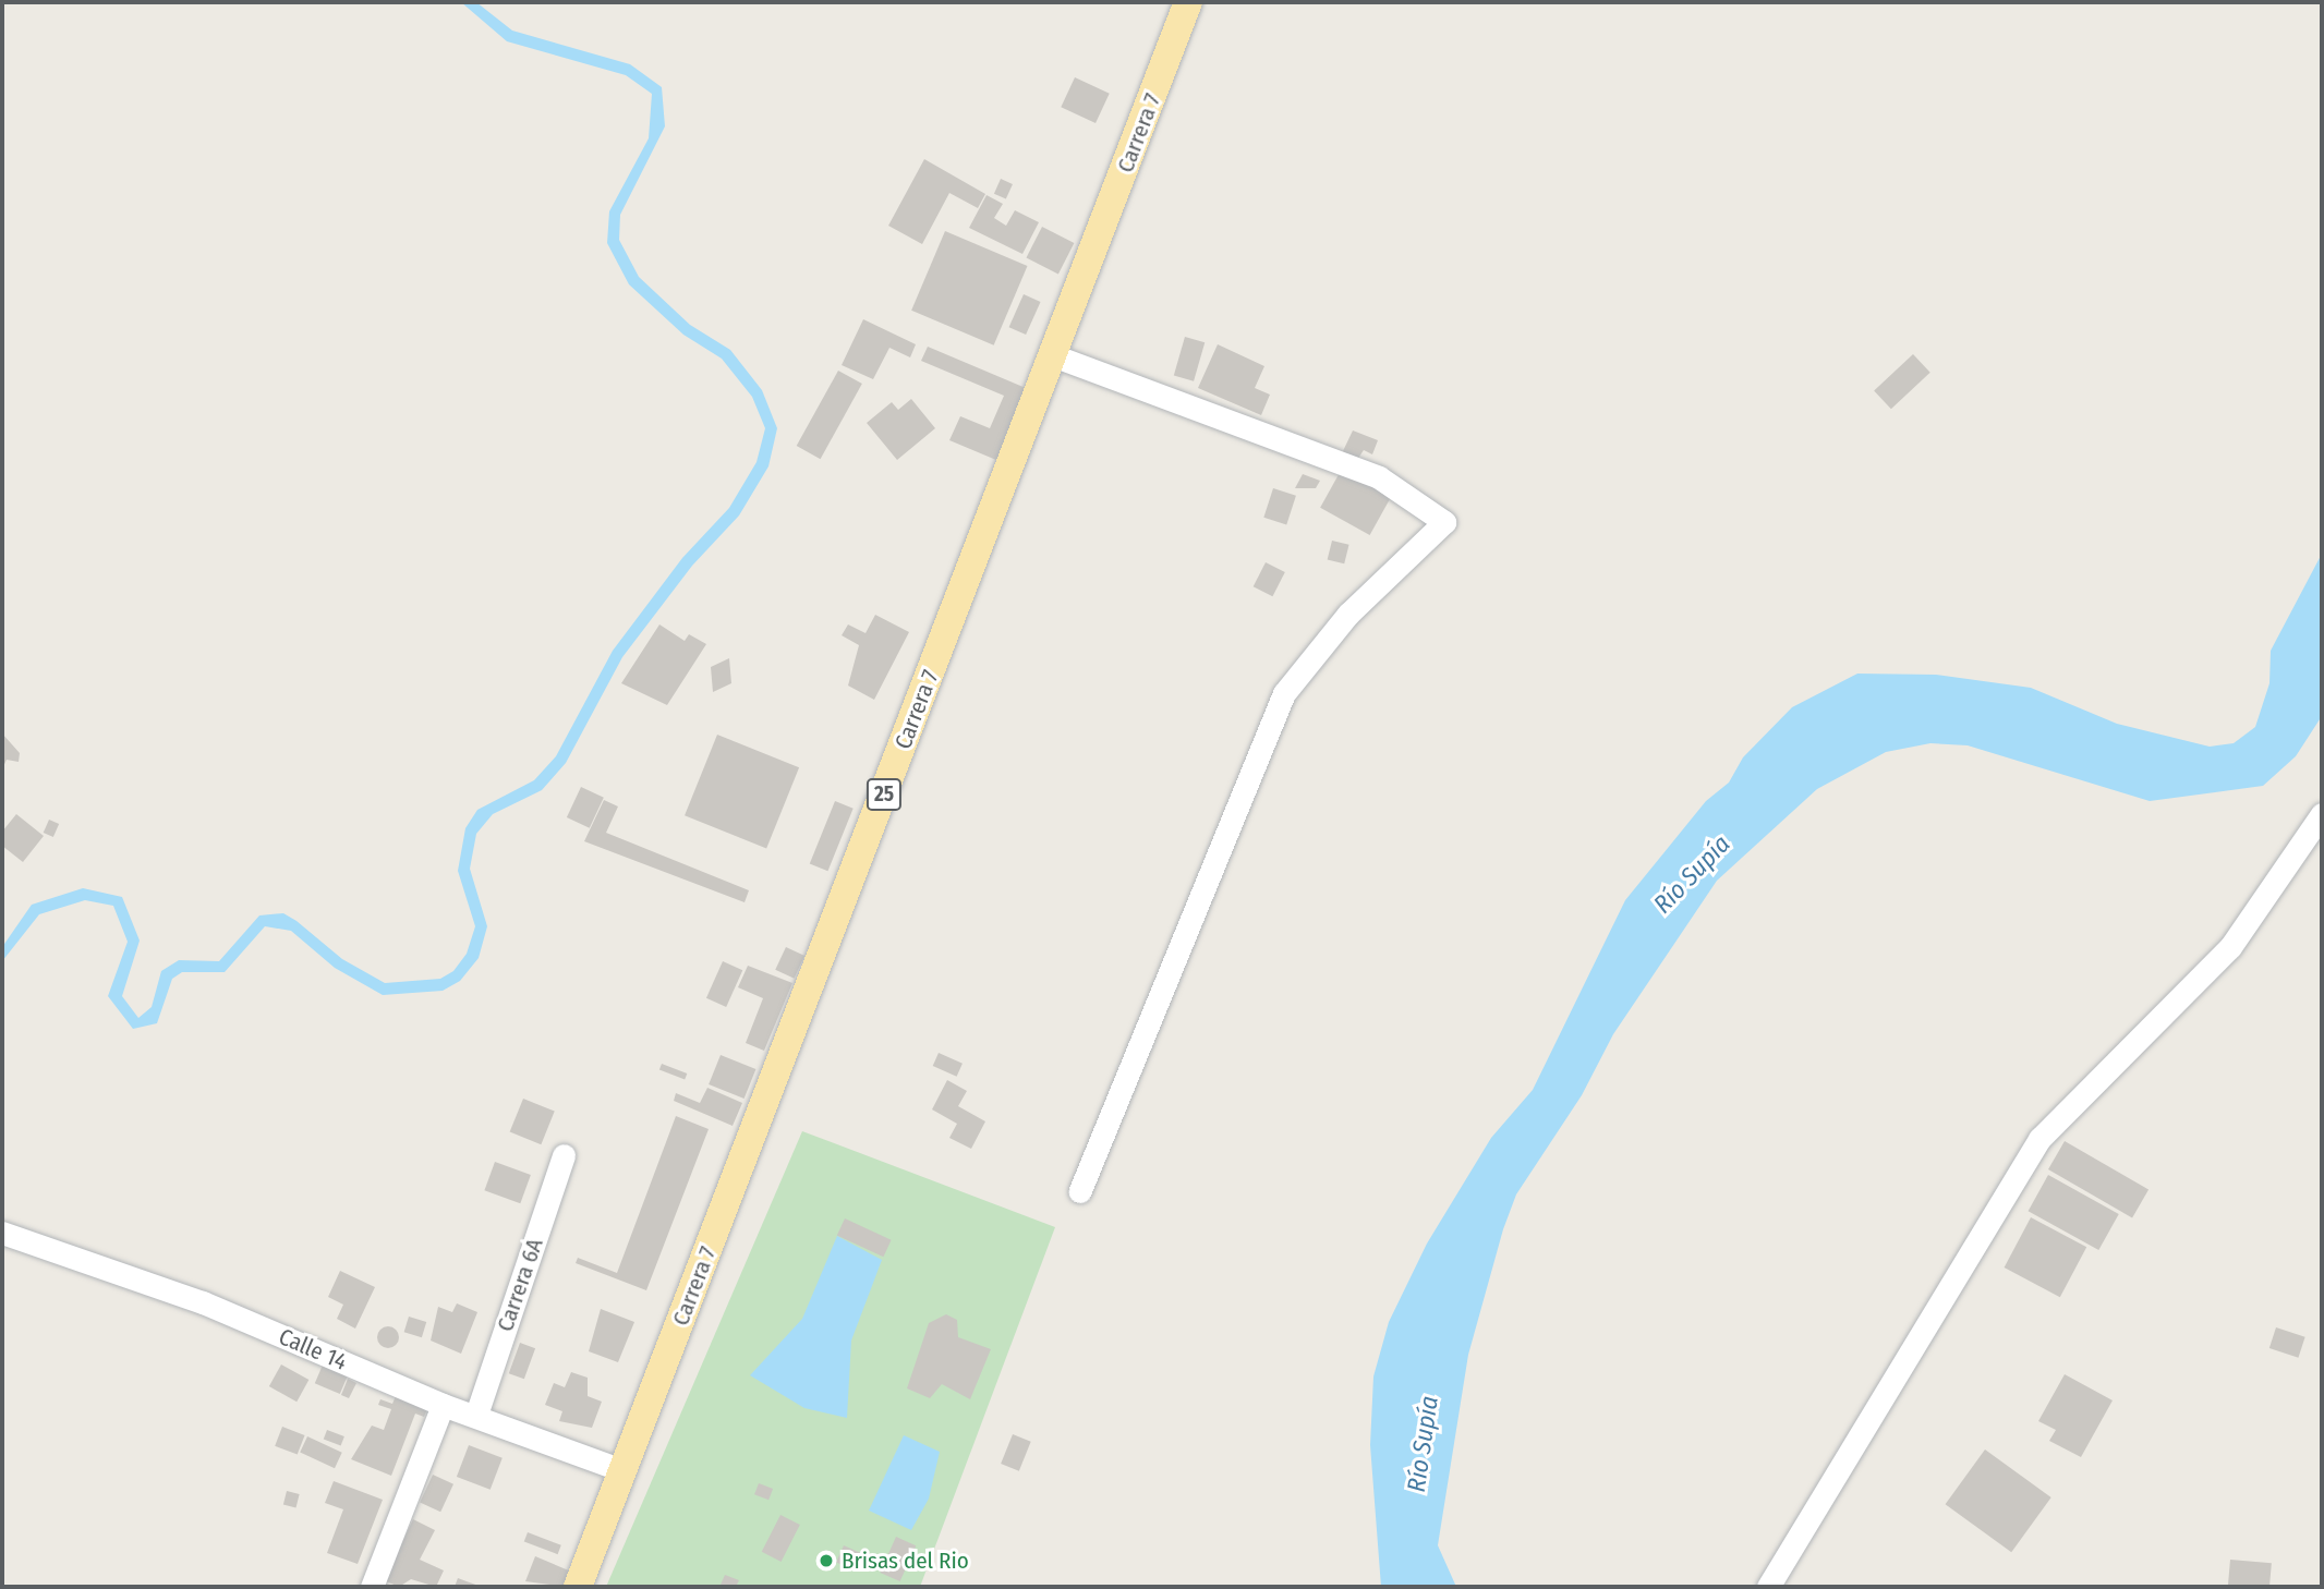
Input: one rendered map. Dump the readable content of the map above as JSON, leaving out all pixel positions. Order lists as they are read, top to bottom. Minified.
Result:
{"streets":{"main road":["Carrera 7","25"],"street":["Carrera 6A","Calle 14"]},"crossings":[["Carrera 7","Calle 14"],["Carrera 6A","Calle 14"]],"water":["Río Supía"],"places":["Brisas del Rio"]}
